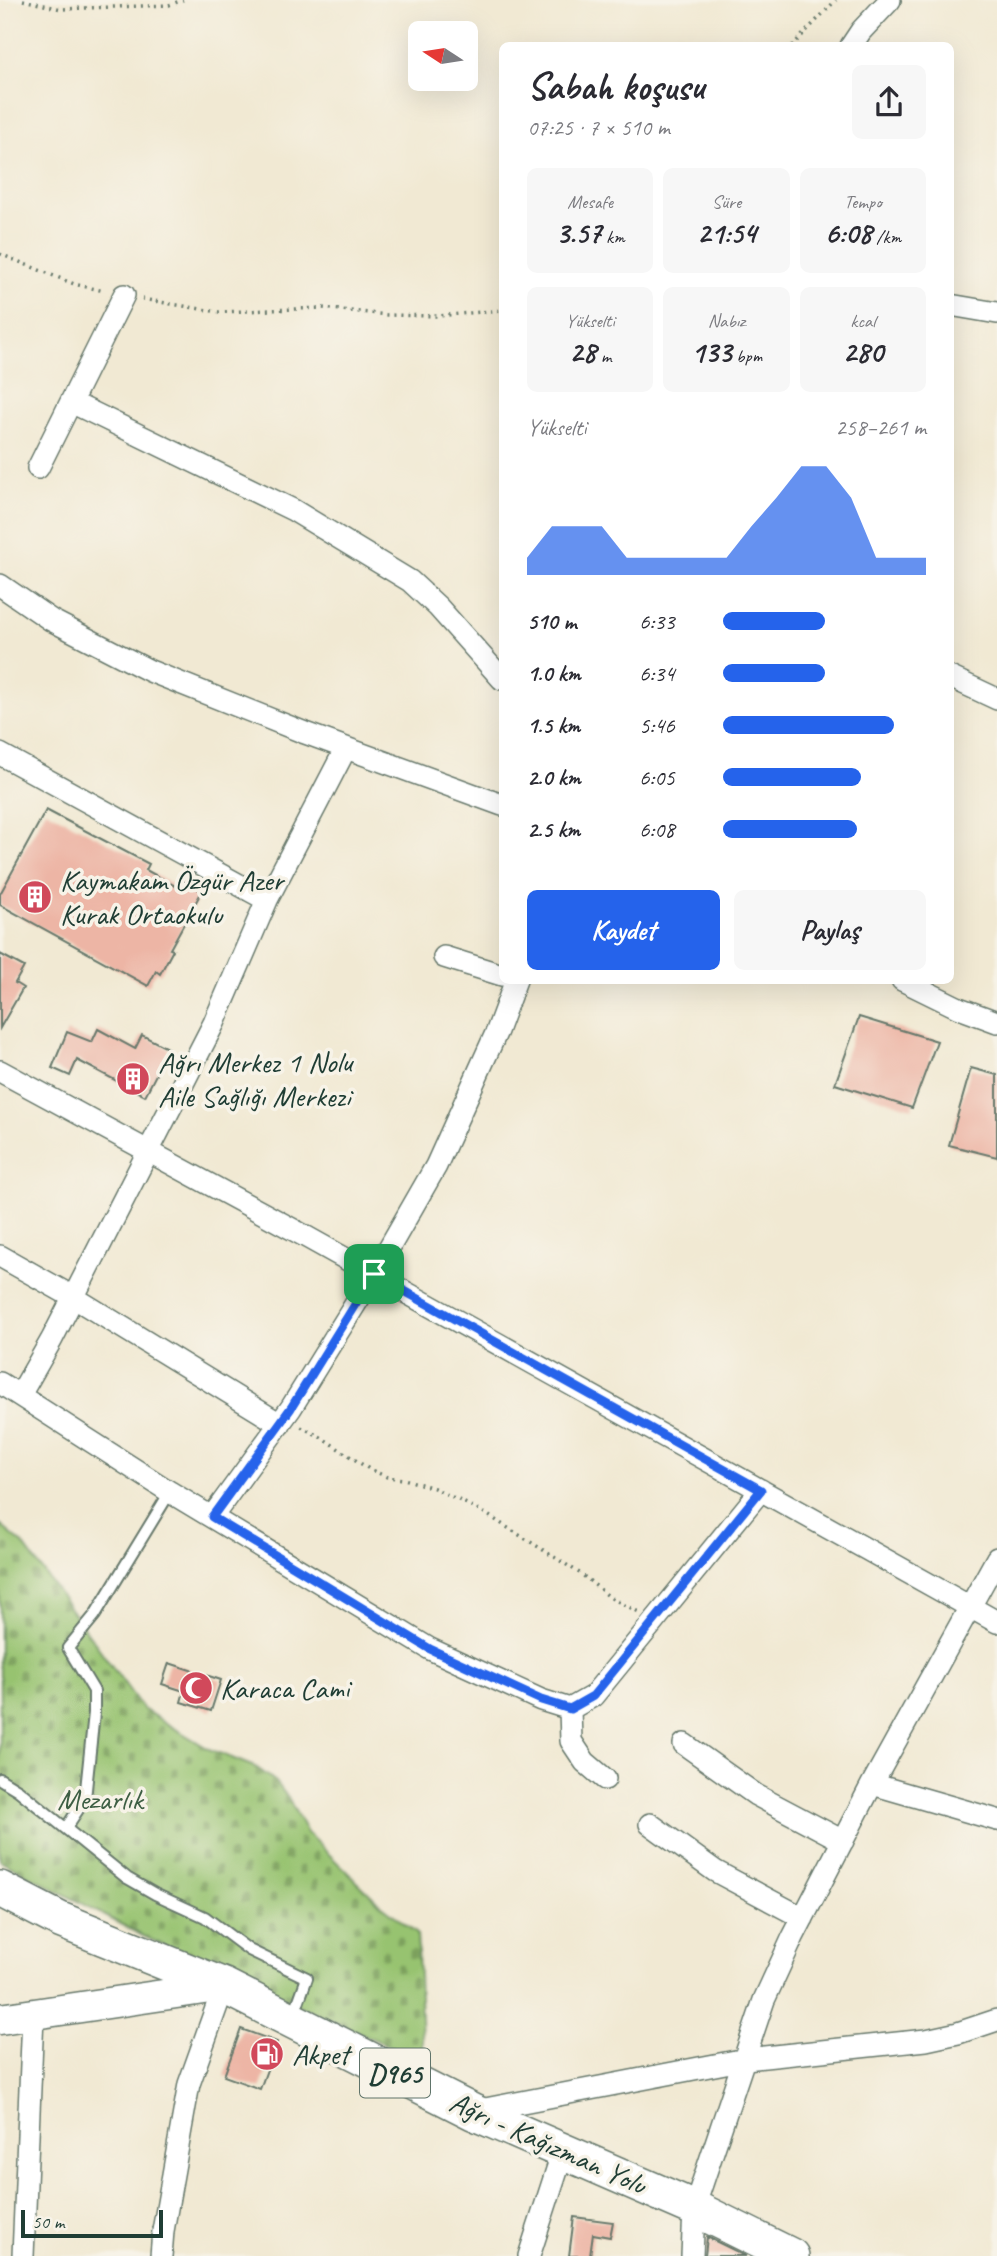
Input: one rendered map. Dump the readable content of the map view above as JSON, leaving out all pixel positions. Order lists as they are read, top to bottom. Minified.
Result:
{"streets":{"main road":["D965","Ağrı - Kağızman Yolu"]},"parks":["Mezarlık"],"places":{"building":["Kaymakam Özgür Azer Kurak Ortaokulu","Ağrı Merkez 1 Nolu Aile Sağlığı Merkezi"],"mosque":["Karaca Cami"],"fuel station":["Akpet"]},"scale_bar":"50 m","north":"left","page":{"heading":["Sabah koşusu","07:25 · 7 × 510 m"],"stats":[["Mesafe","3.57 km"],["Süre","21:54"],["Tempo","6:08 /km"],["Yükselti","28 m"],["Nabız","133 bpm"],["kcal","280"]],"chart":["Yükselti","258–261 m"],"list":[{"name":"510 m","note":"6:33"},{"name":"1.0 km","note":"6:34"},{"name":"1.5 km","note":"5:46"},{"name":"2.0 km","note":"6:05"},{"name":"2.5 km","note":"6:08"}],"buttons":["Kaydet","Paylaş"],"scale":"50 m"}}
